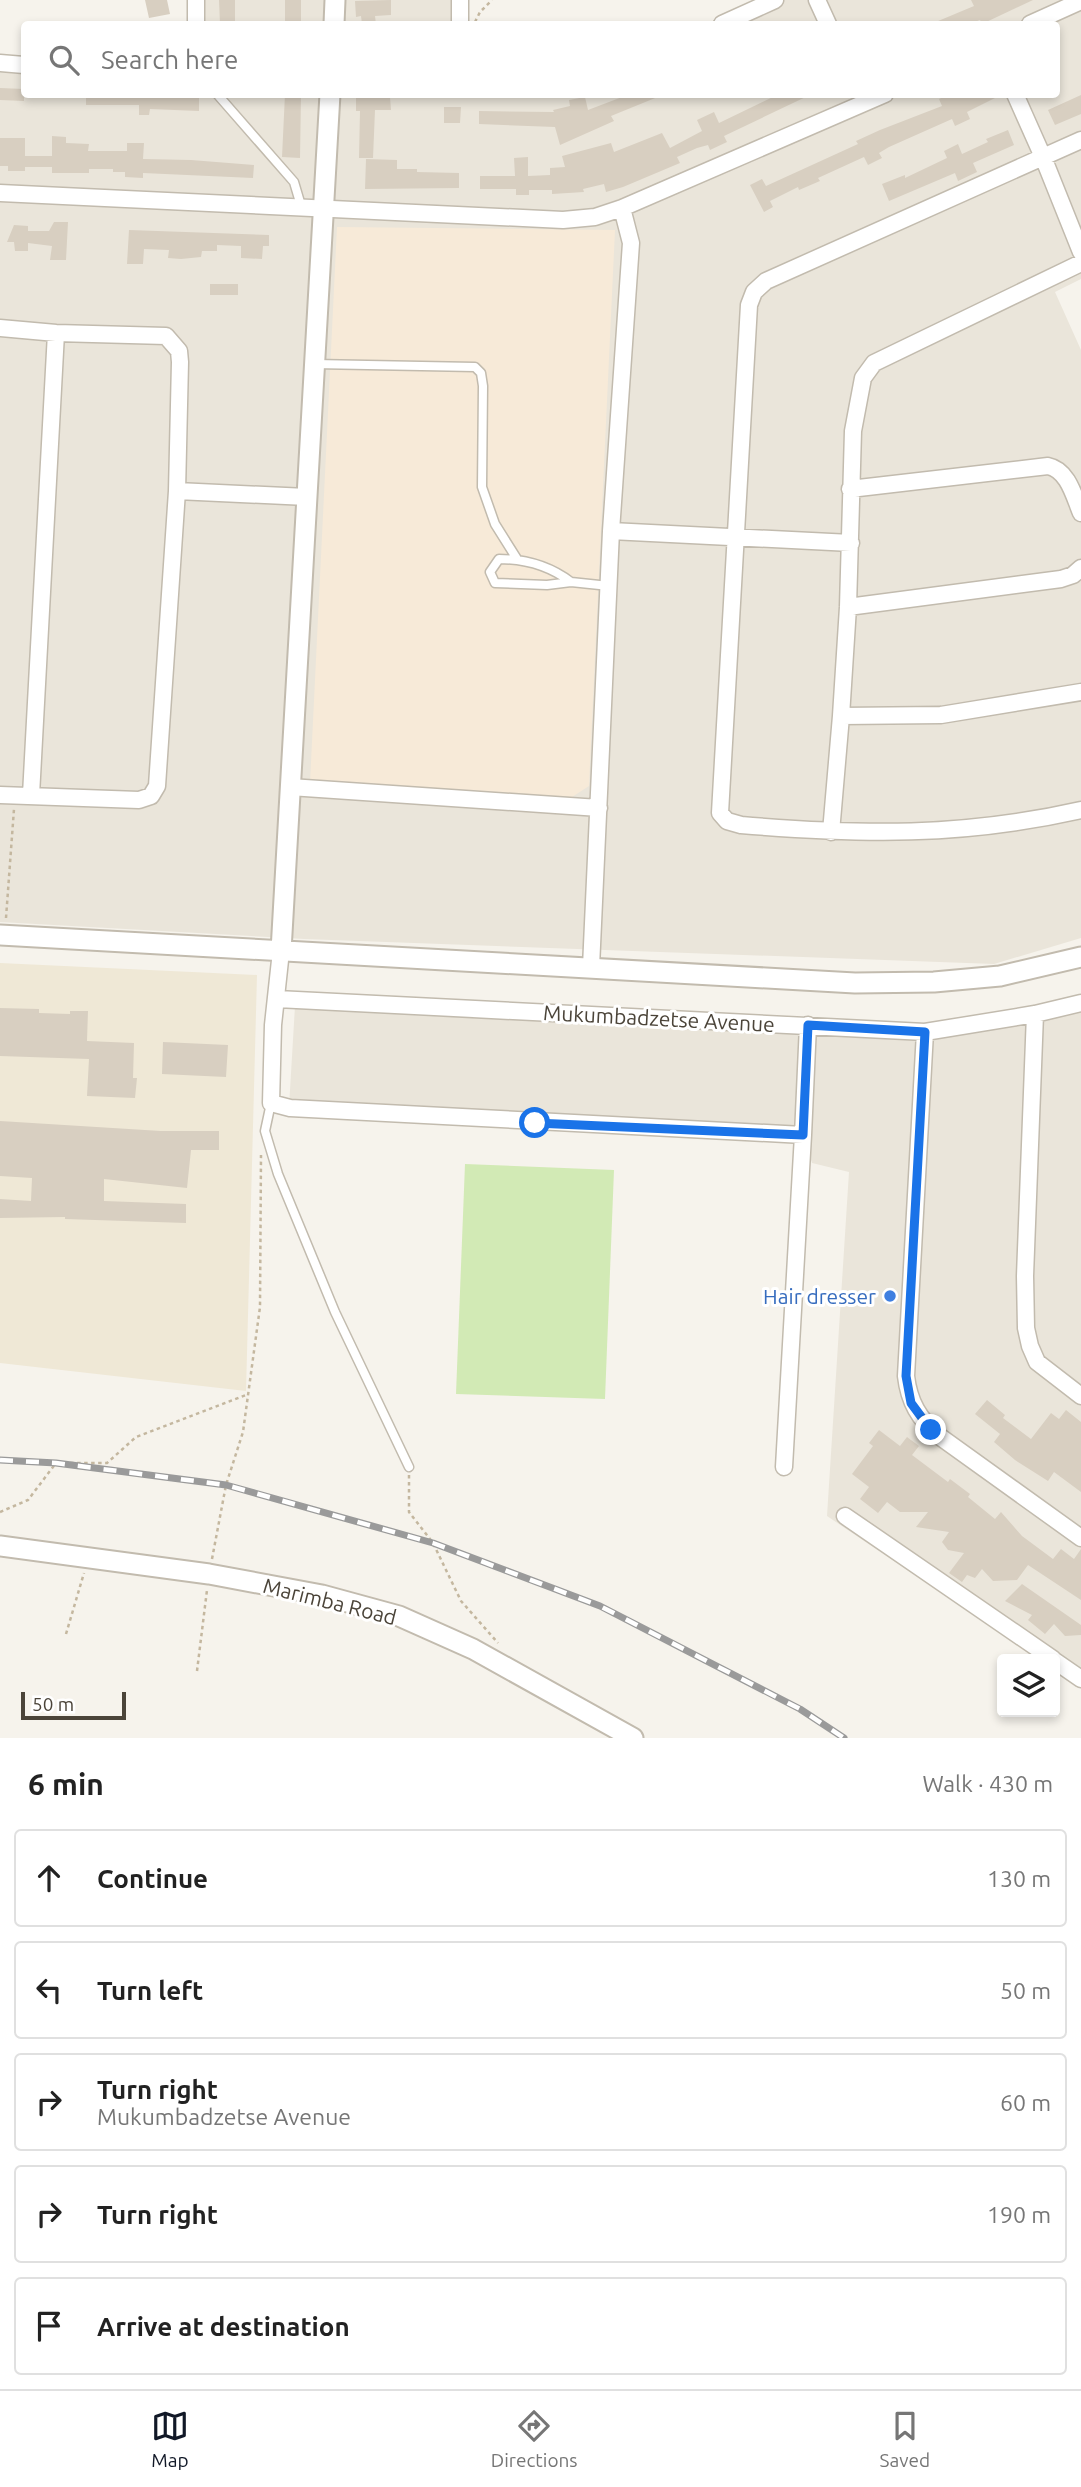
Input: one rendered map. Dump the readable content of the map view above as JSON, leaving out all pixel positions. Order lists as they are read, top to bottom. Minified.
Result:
{"streets":{"street":["Mukumbadzetse Avenue","Marimba Road"]},"places":["Hair dresser"],"scale_bar":"50 m","page":{"search":"Search here","scale":"50 m","heading":["6 min","Walk · 430 m"],"list":[["Continue","130 m"],["Turn left","50 m"],["Turn right","Mukumbadzetse Avenue","60 m"],["Turn right","190 m"],"Arrive at destination"],"nav":["Map","Directions","Saved"]}}
